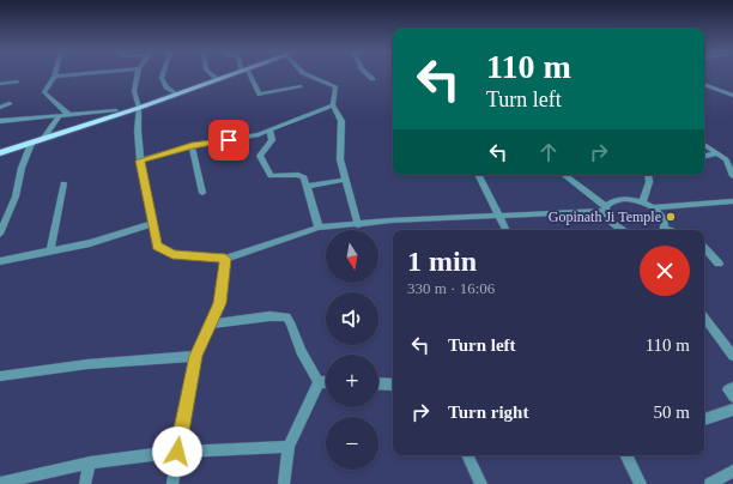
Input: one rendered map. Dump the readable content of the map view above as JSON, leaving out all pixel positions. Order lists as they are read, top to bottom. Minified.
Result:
{"places":["Gopinath Ji Temple"],"north":"bottom","page":{"turn":["110 m","Turn left"],"map_buttons":["+","−"],"heading":["1 min","330 m · 16:06"],"list":[{"name":"Turn left","value":"110 m"},{"name":"Turn right","value":"50 m"}]}}
